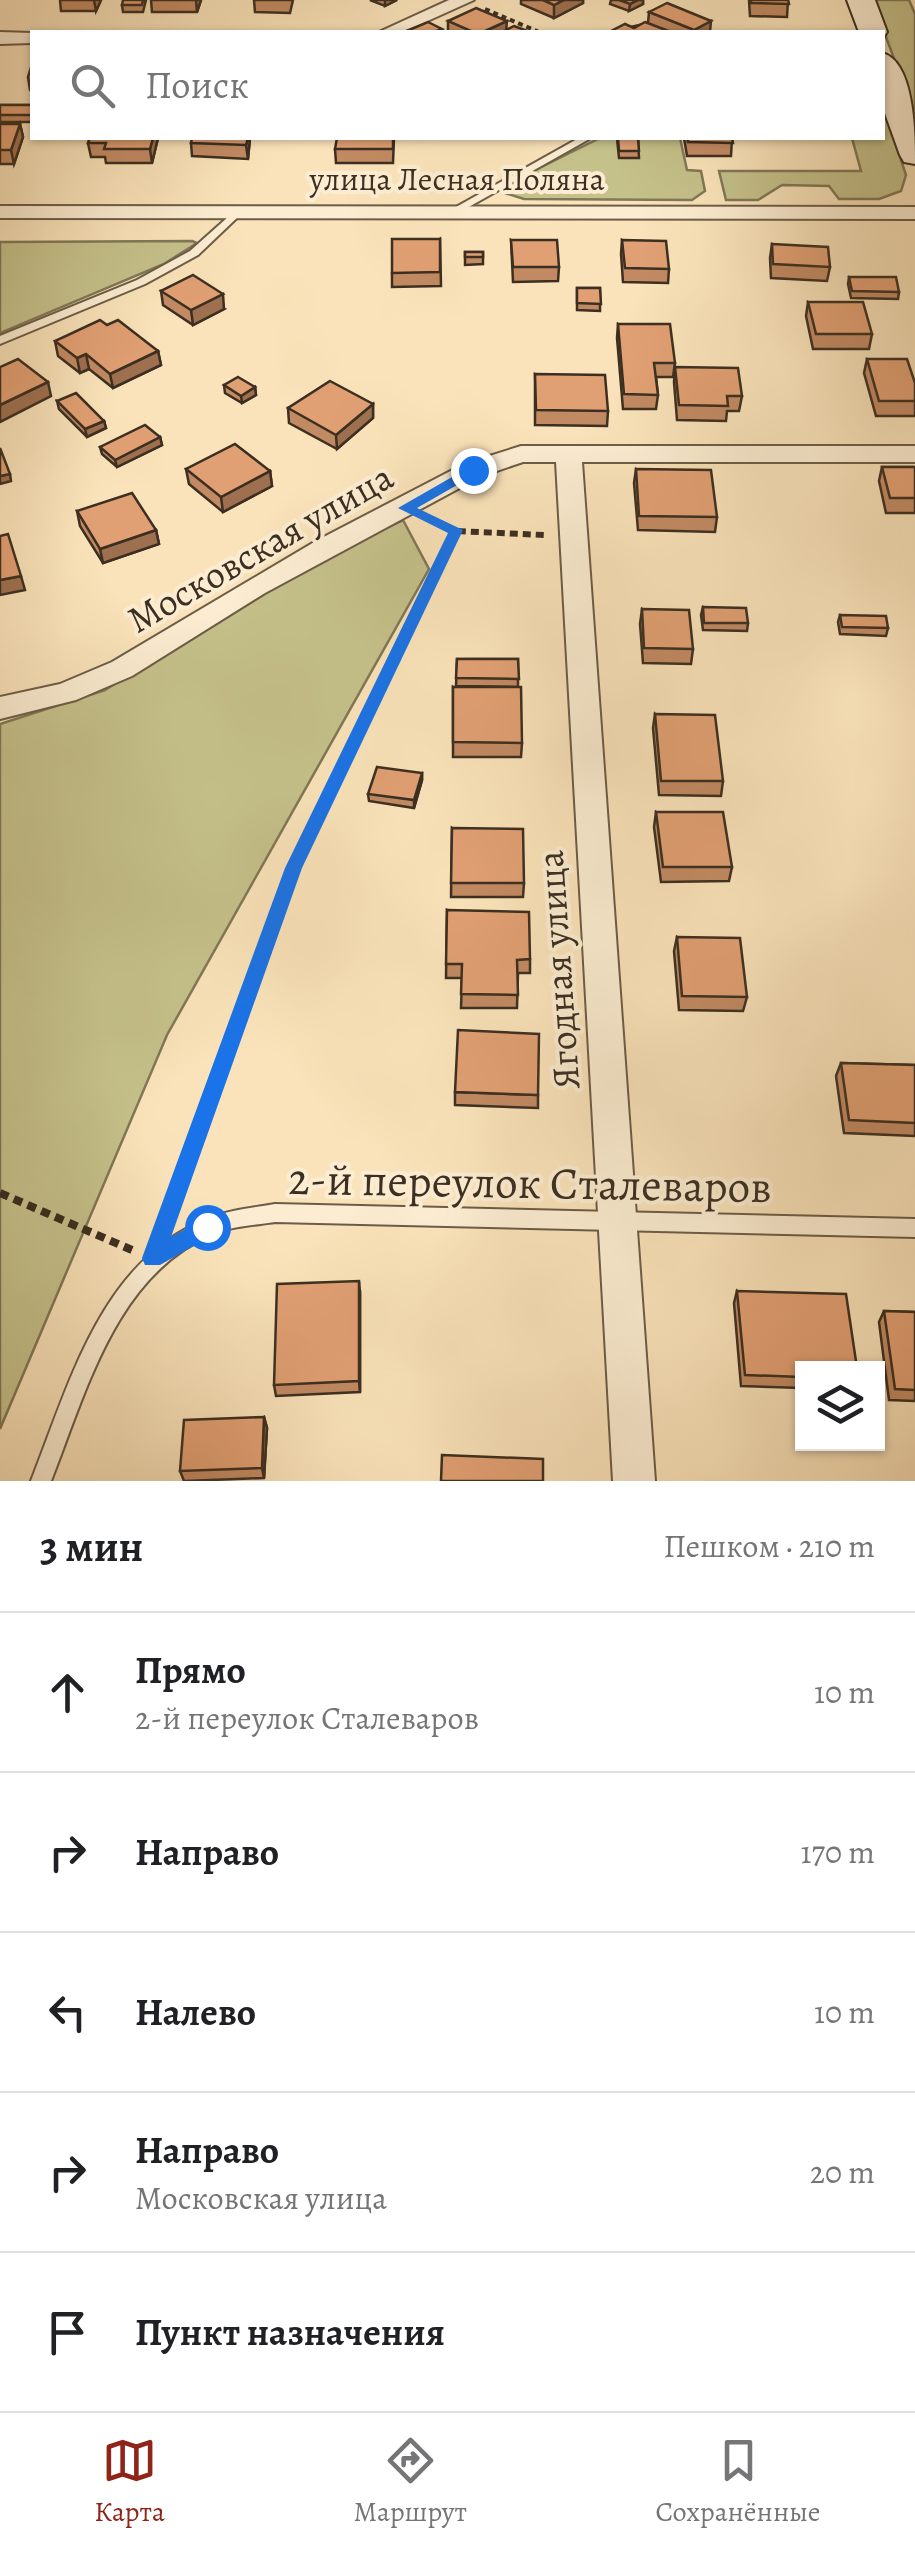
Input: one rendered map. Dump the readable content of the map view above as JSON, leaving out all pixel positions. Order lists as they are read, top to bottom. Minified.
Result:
{"streets":{"street":["улица Лесная Поляна","Московская улица","Ягодная улица"],"lane":["2-й переулок Сталеваров"]},"crossings":[["Московская улица","Ягодная улица"],["Ягодная улица","2-й переулок Сталеваров"]],"page":{"search":"Поиск","heading":["3 мин","Пешком · 210 m"],"list":[["Прямо","2-й переулок Сталеваров","10 m"],["Направо","170 m"],["Налево","10 m"],["Направо","Московская улица","20 m"],"Пункт назначения"],"nav":["Карта","Маршрут","Сохранённые"]}}
